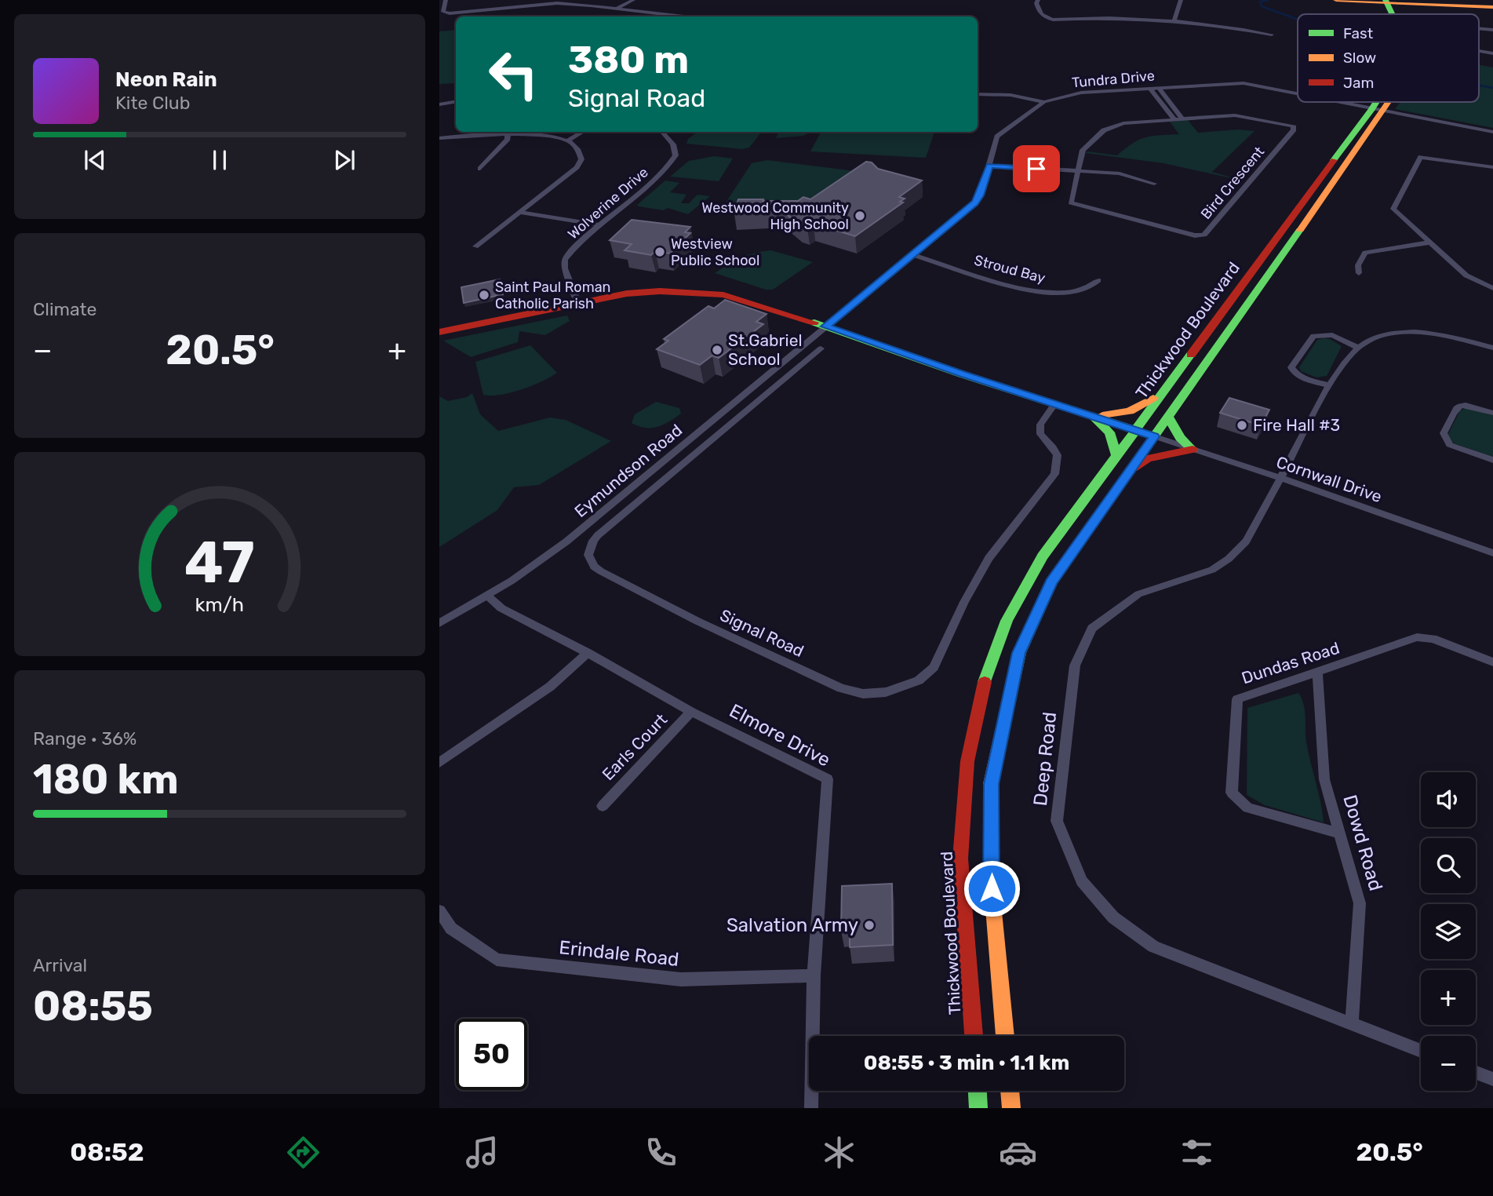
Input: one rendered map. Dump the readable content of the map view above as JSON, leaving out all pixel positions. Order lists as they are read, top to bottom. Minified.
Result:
{"streets":{"main road":["Thickwood Boulevard"],"street":["Tundra Drive","Bird Crescent","Wolverine Drive","Stroud Bay","Eymundson Road","Cornwall Drive","Signal Road","Dundas Road","Elmore Drive","Earls Court","Deep Road","Dowd Road","Erindale Road"]},"crossings":[["Tundra Drive","Stroud Bay"],["Tundra Drive","Thickwood Boulevard"],["Tundra Drive","Eymundson Road"],["Thickwood Boulevard","Cornwall Drive"],["Eymundson Road","Elmore Drive"],["Cornwall Drive","Deep Road"],["Dundas Road","Dowd Road"],["Elmore Drive","Earls Court"],["Elmore Drive","Erindale Road"],["Deep Road","Dowd Road"]],"places":["Westwood Community High School","Westview Public School","Saint Paul Roman Catholic Parish","St.Gabriel School","Fire Hall #3","Salvation Army"],"legend":["Fast","Slow","Jam"],"page":{"turn":["380 m","Signal Road"],"song":["Neon Rain","Kite Club"],"tile":["Climate",["Range · 36%","180 km"],["Arrival","08:55"]],"heat":["−","20.5°","+"],"map_buttons":["+","−"],"limit":"50","trip":"08:55 · 3 min · 1.1 km","tabs":["08:52","20.5°"],"gauge":["47","km/h"]}}
